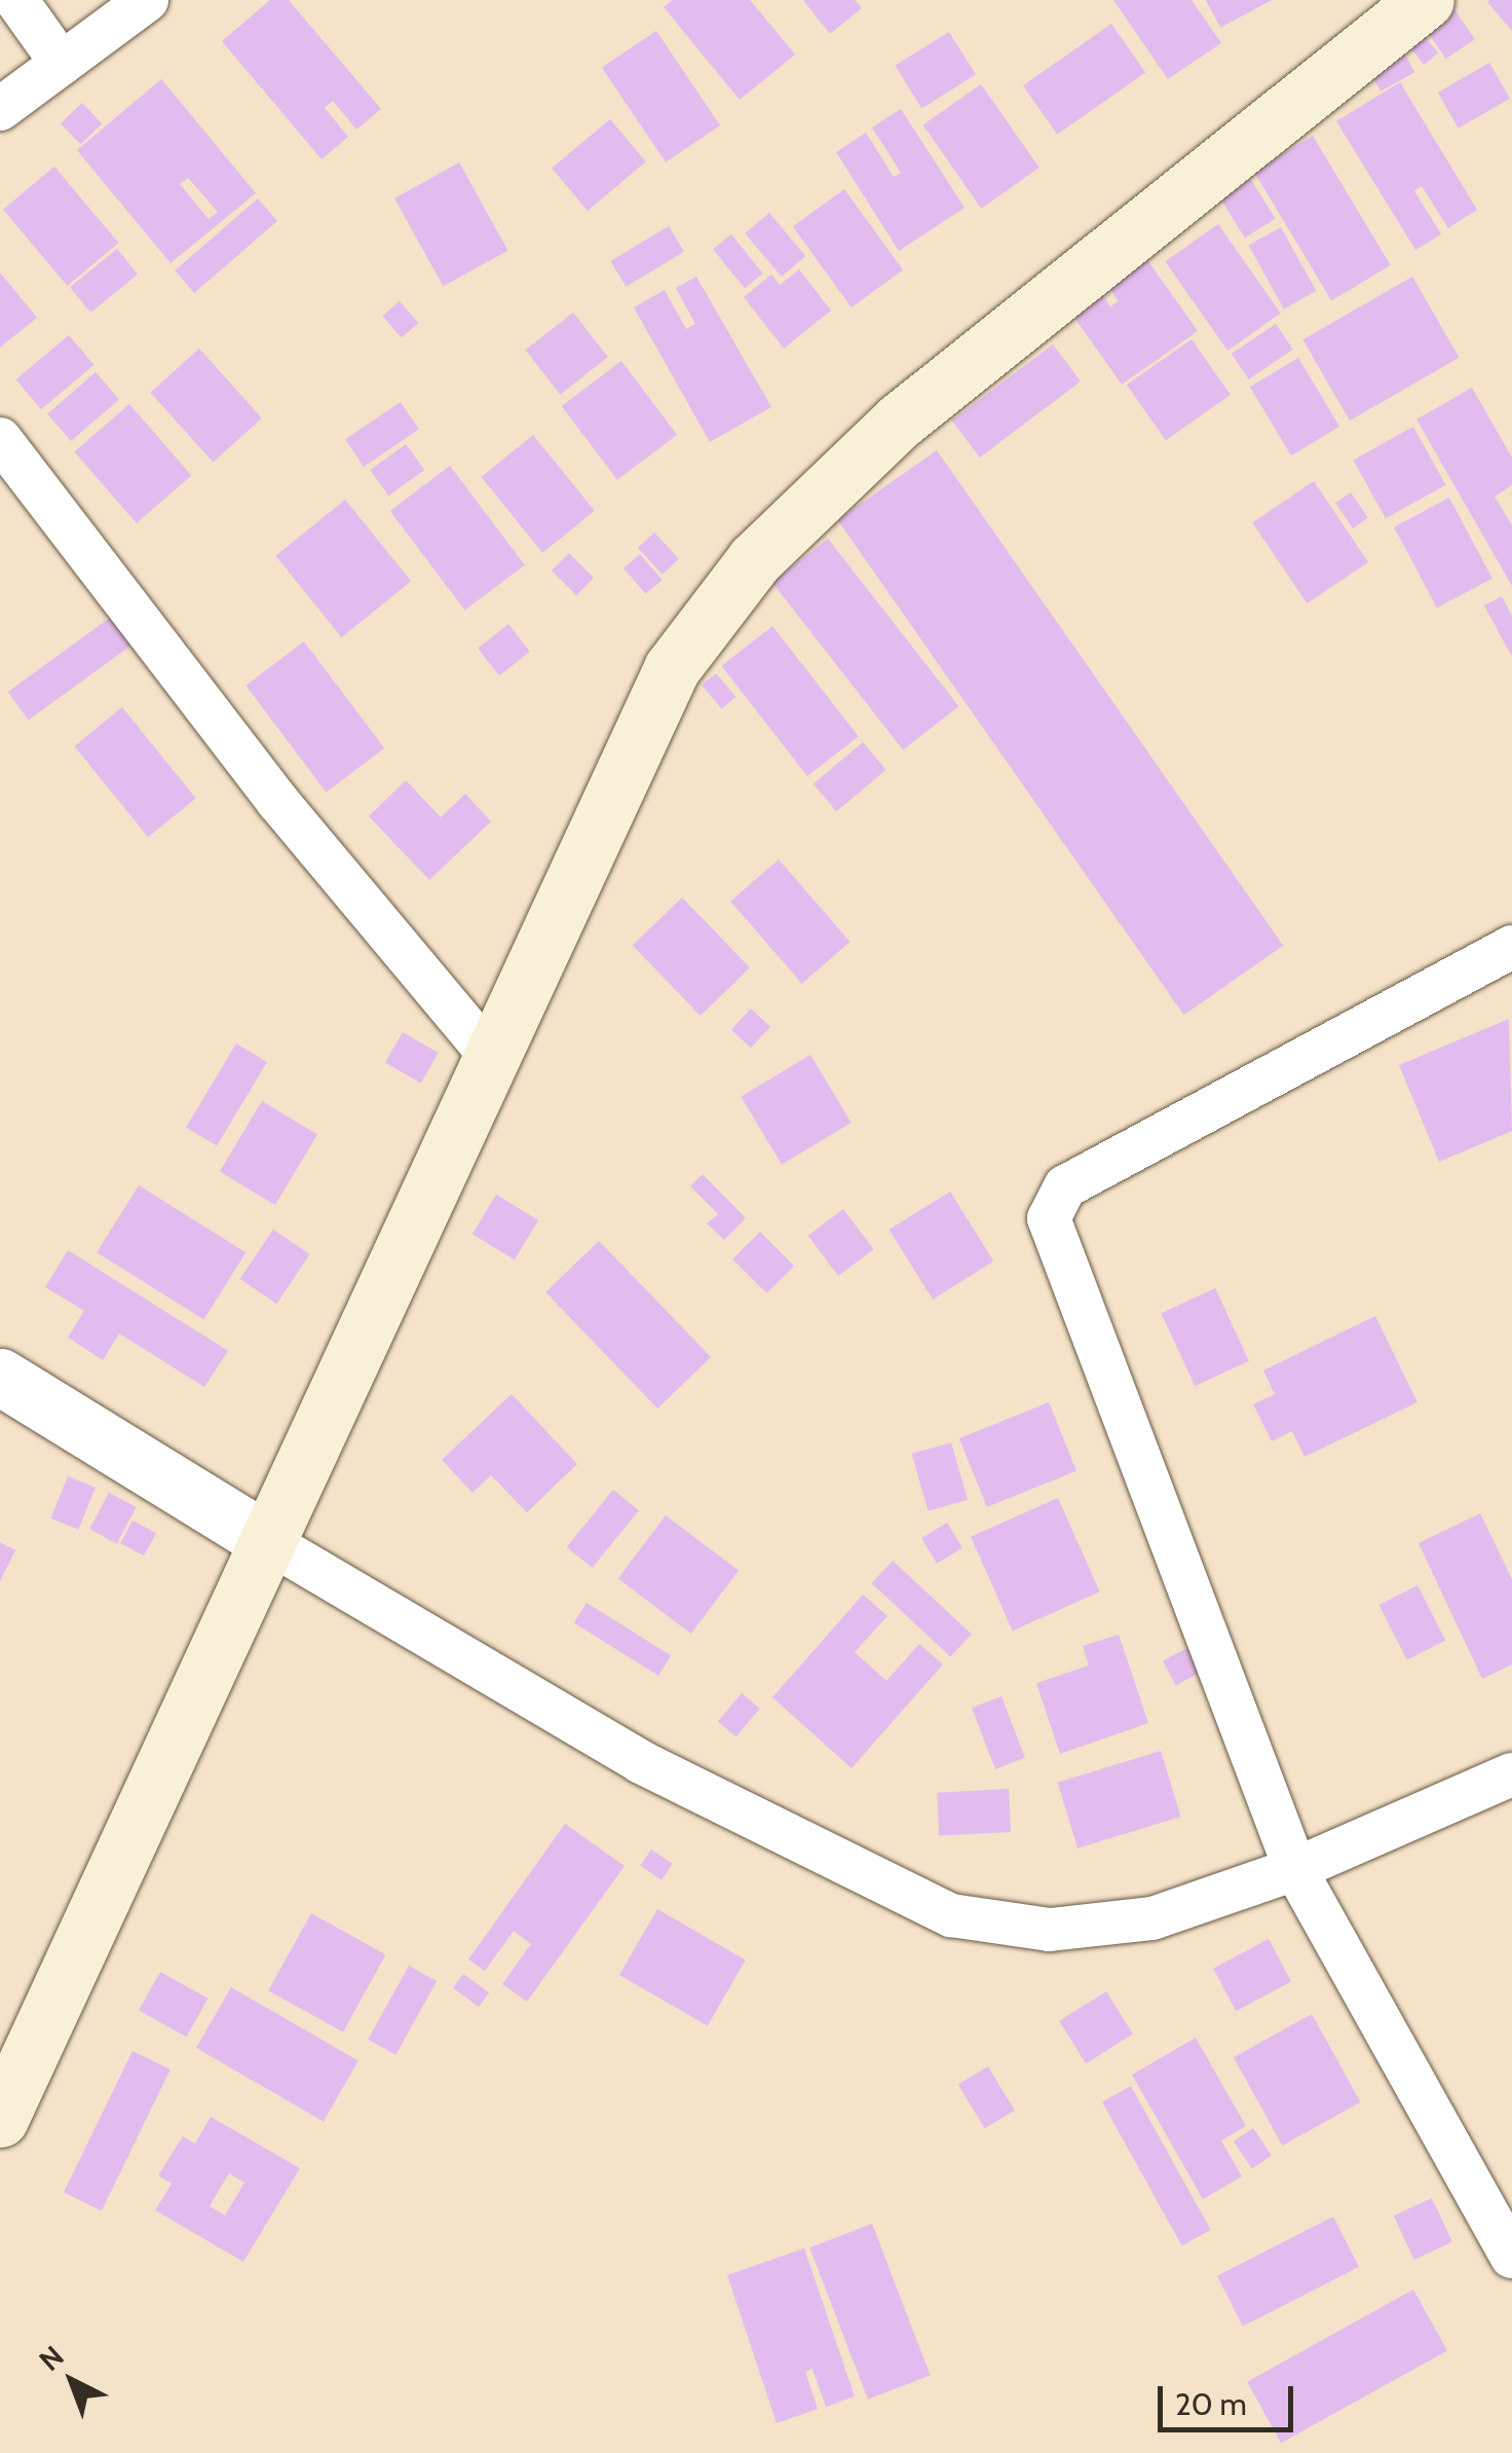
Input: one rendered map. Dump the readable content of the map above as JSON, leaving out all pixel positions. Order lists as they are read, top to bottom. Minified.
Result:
{"scale_bar":"20 m","north":"top left"}
